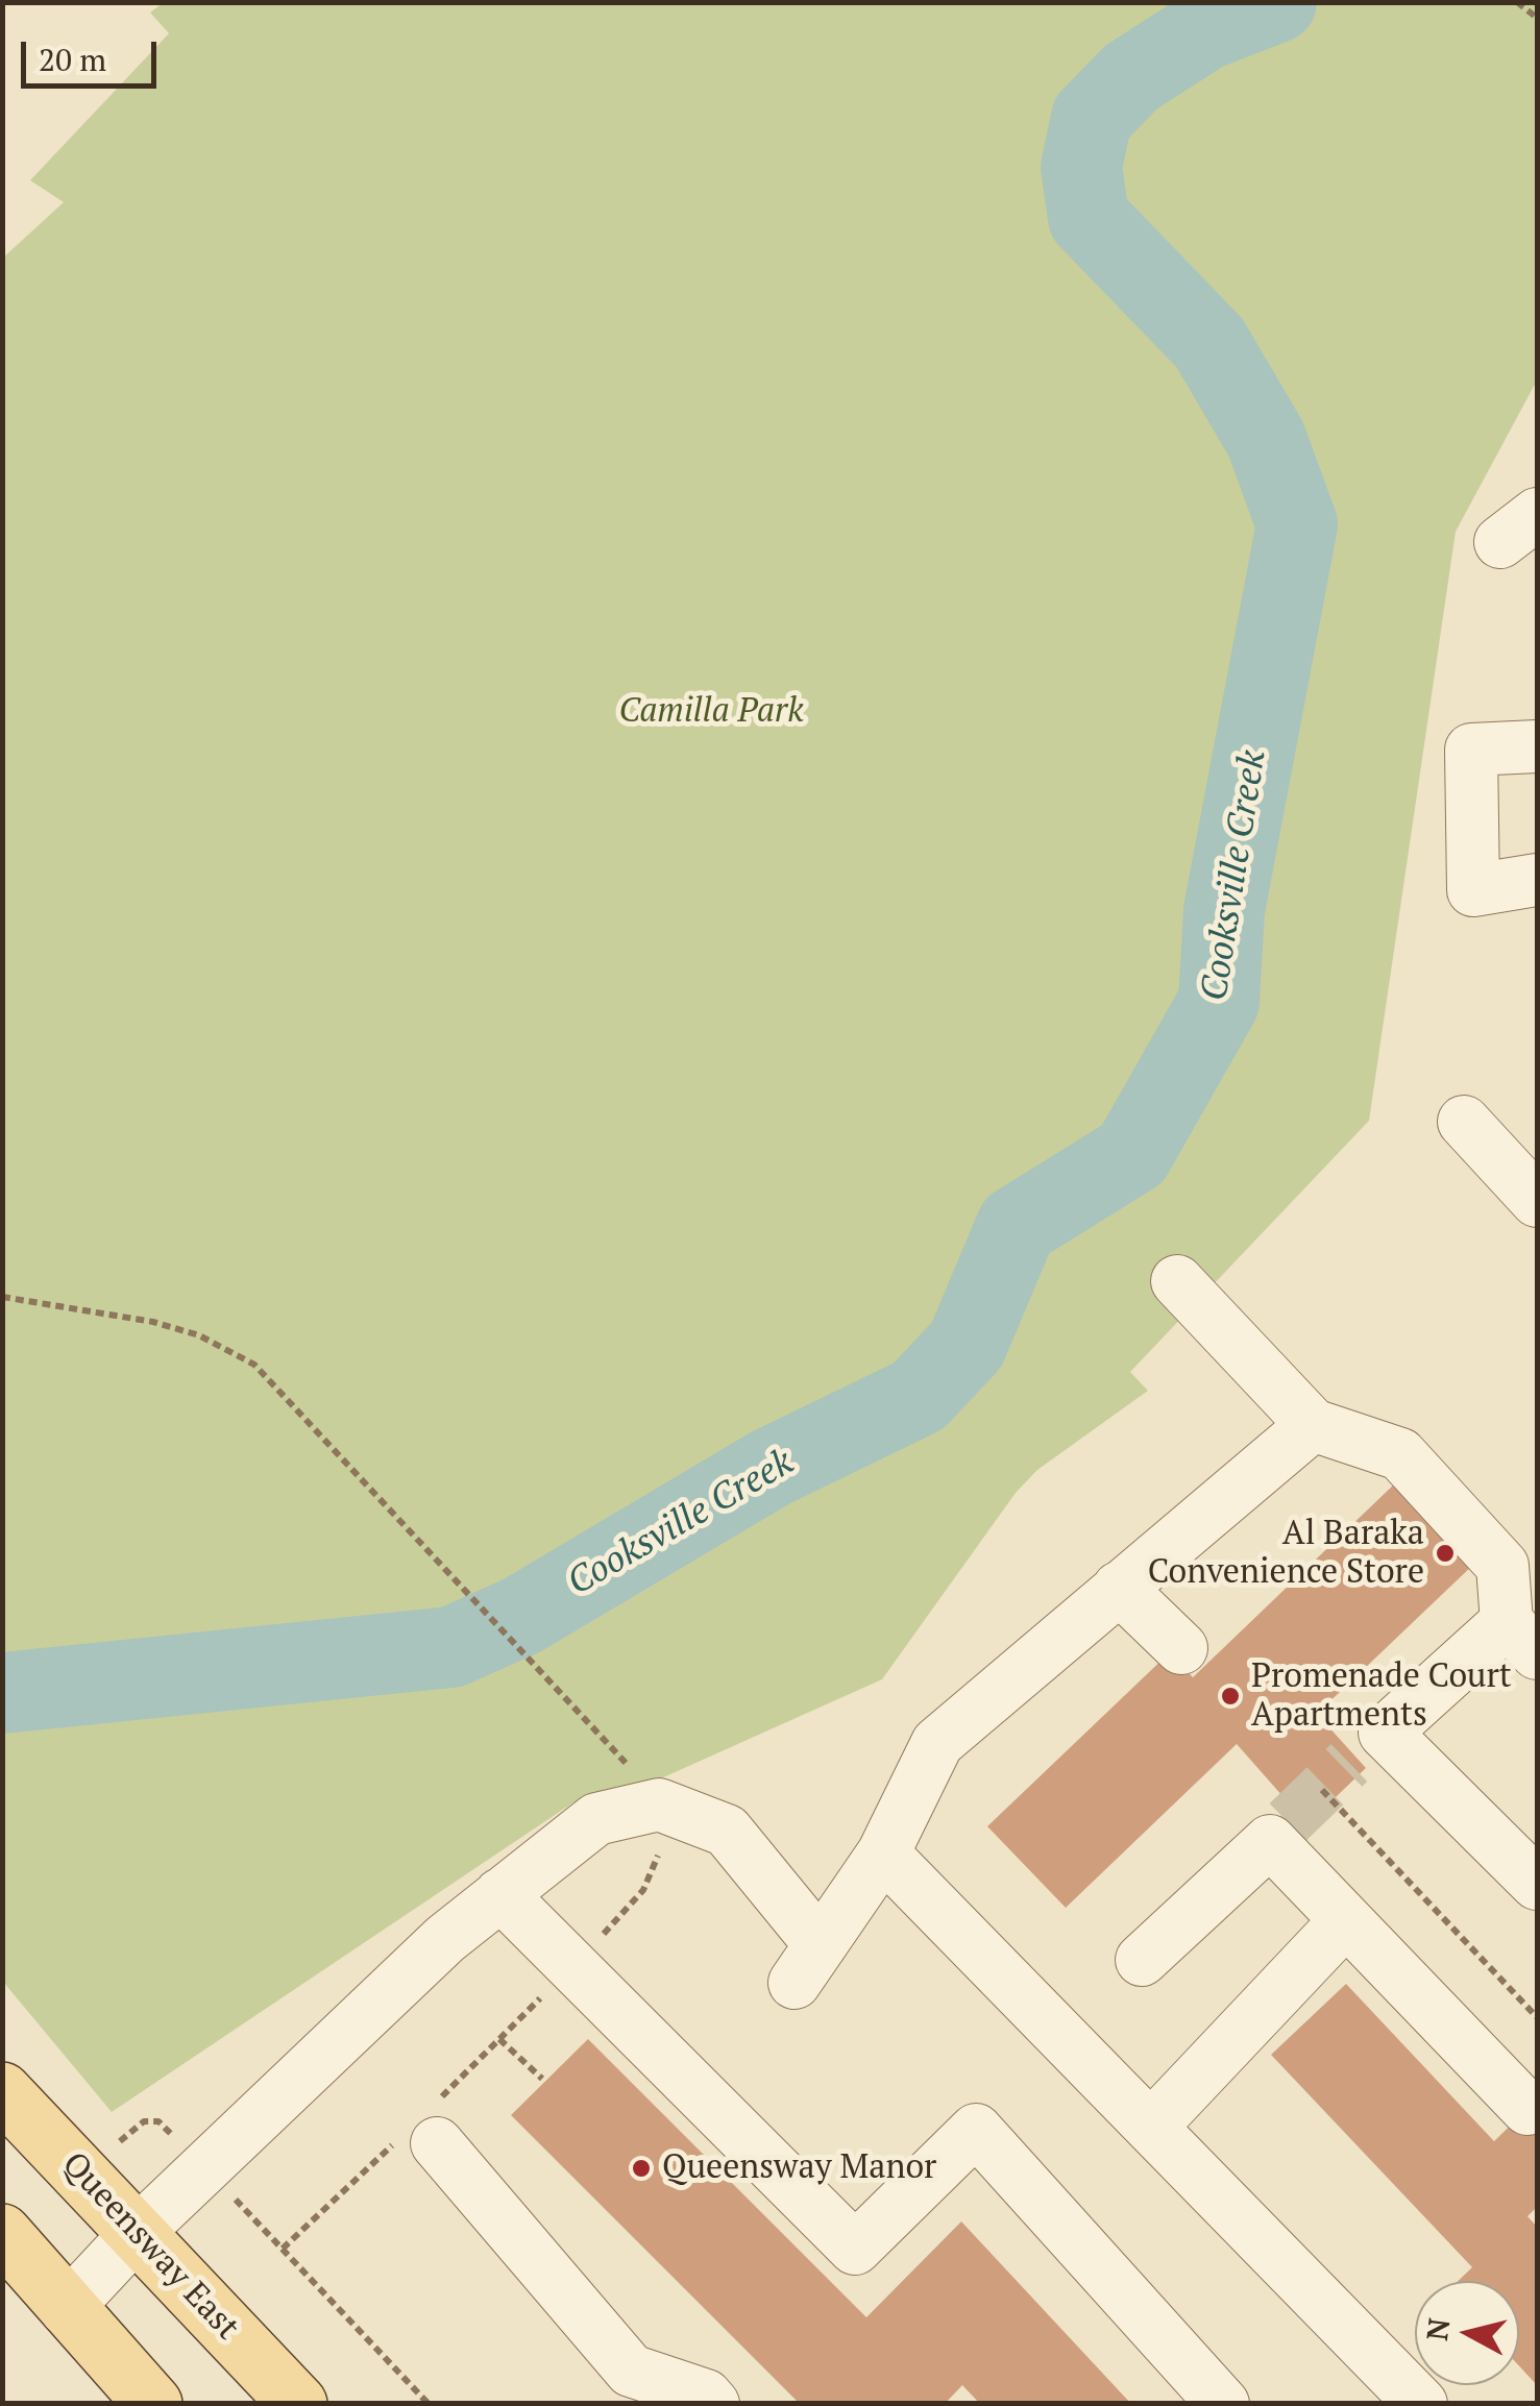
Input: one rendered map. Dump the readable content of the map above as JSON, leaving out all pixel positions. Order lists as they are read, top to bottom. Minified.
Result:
{"streets":{"main road":["Queensway East"]},"water":["Cooksville Creek"],"parks":["Camilla Park"],"places":["Al Baraka Convenience Store","Promenade Court Apartments","Queensway Manor"],"scale_bar":"20 m","north":"left"}
